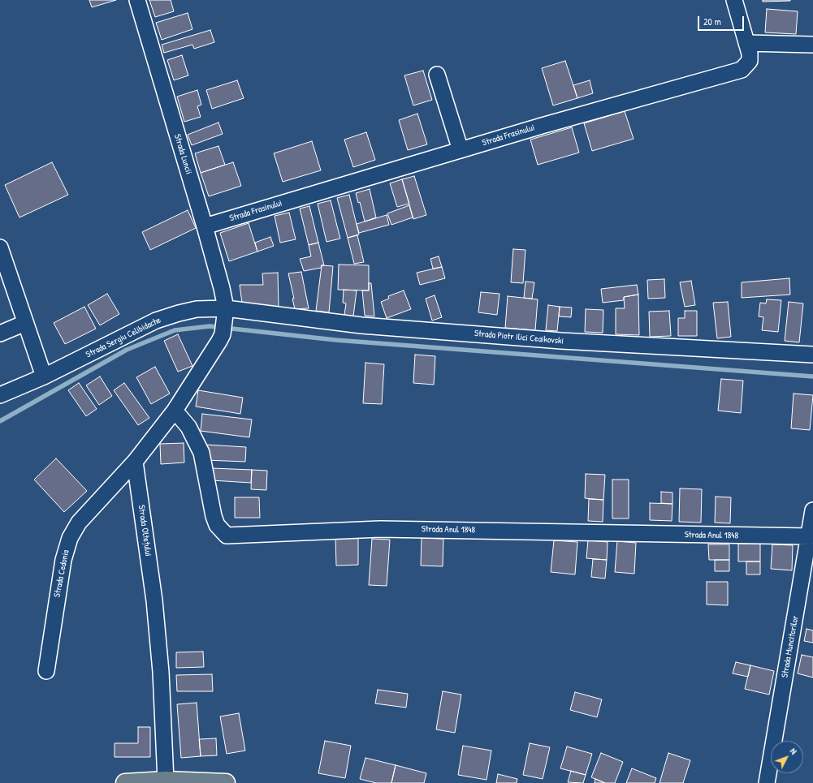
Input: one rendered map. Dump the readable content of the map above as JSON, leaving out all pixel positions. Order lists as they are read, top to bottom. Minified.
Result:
{"streets":{"street":["Strada Frasinului","Strada Luncii","Strada Sergiu Celibidache","Strada Piotr Ilici Ceaikovski","Strada Anul 1848","Strada Oltețului","Strada Cedonia","Strada Muncitorilor"]},"crossings":[["Strada Frasinului","Strada Luncii"],["Strada Luncii","Strada Sergiu Celibidache"],["Strada Luncii","Strada Piotr Ilici Ceaikovski"],["Strada Sergiu Celibidache","Strada Piotr Ilici Ceaikovski"],["Strada Anul 1848","Strada Muncitorilor"],["Strada Oltețului","Strada Cedonia"]],"scale_bar":"20 m","north":"top right"}
